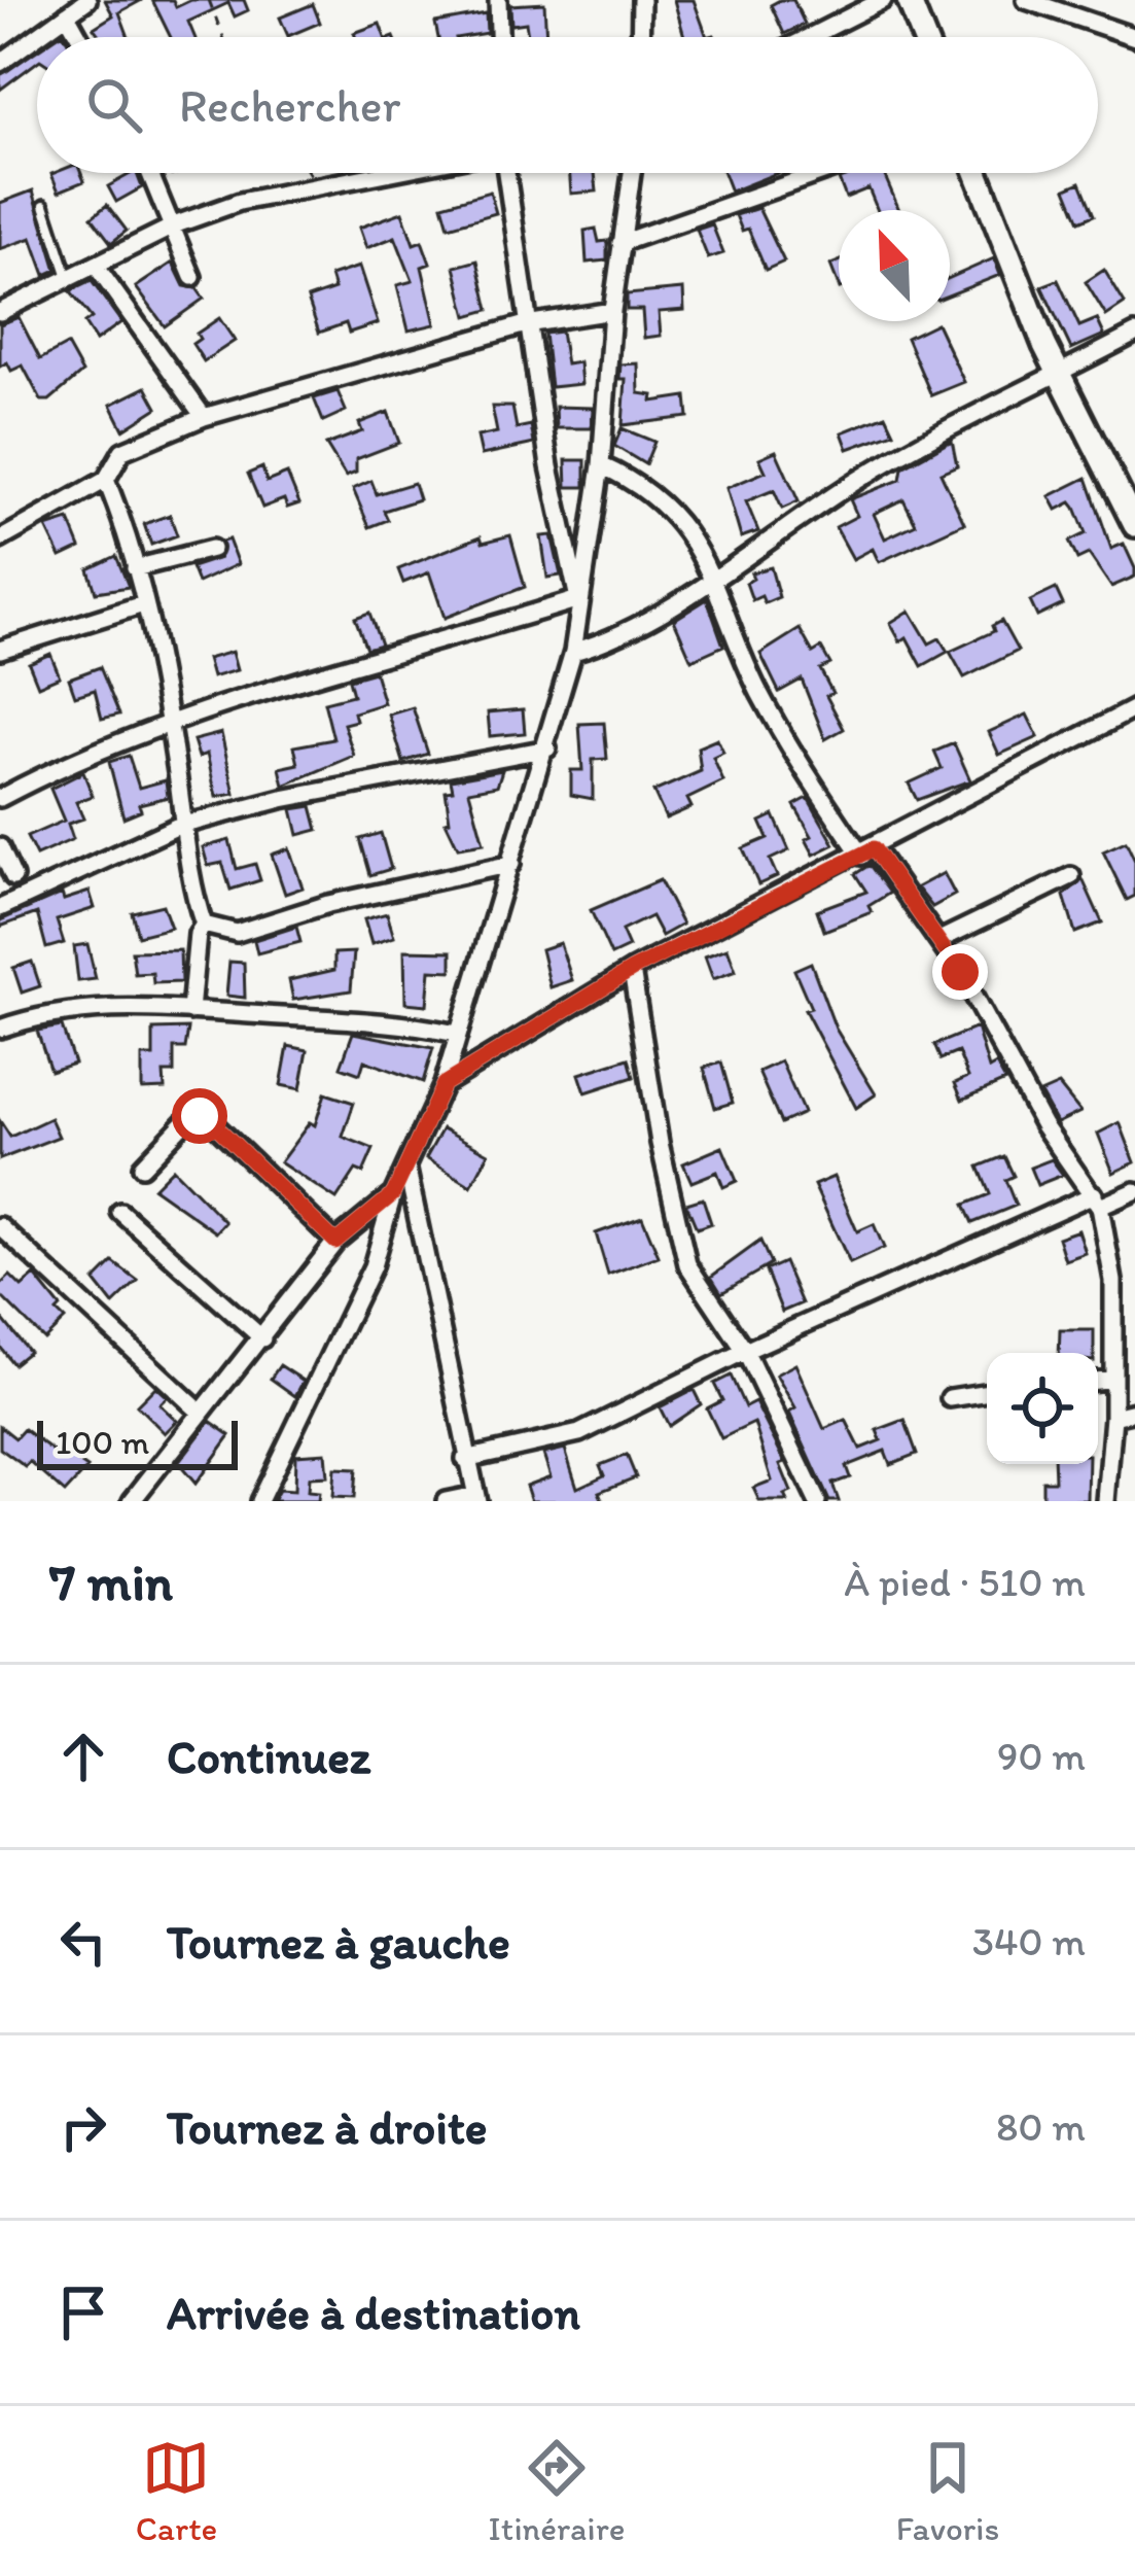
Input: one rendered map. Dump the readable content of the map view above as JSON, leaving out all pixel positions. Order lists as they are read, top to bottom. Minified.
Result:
{"scale_bar":"100 m","north":"top left","page":{"search":"Rechercher","scale":"100 m","heading":["7 min","À pied · 510 m"],"list":[["Continuez","90 m"],["Tournez à gauche","340 m"],["Tournez à droite","80 m"],"Arrivée à destination"],"nav":["Carte","Itinéraire","Favoris"]}}
